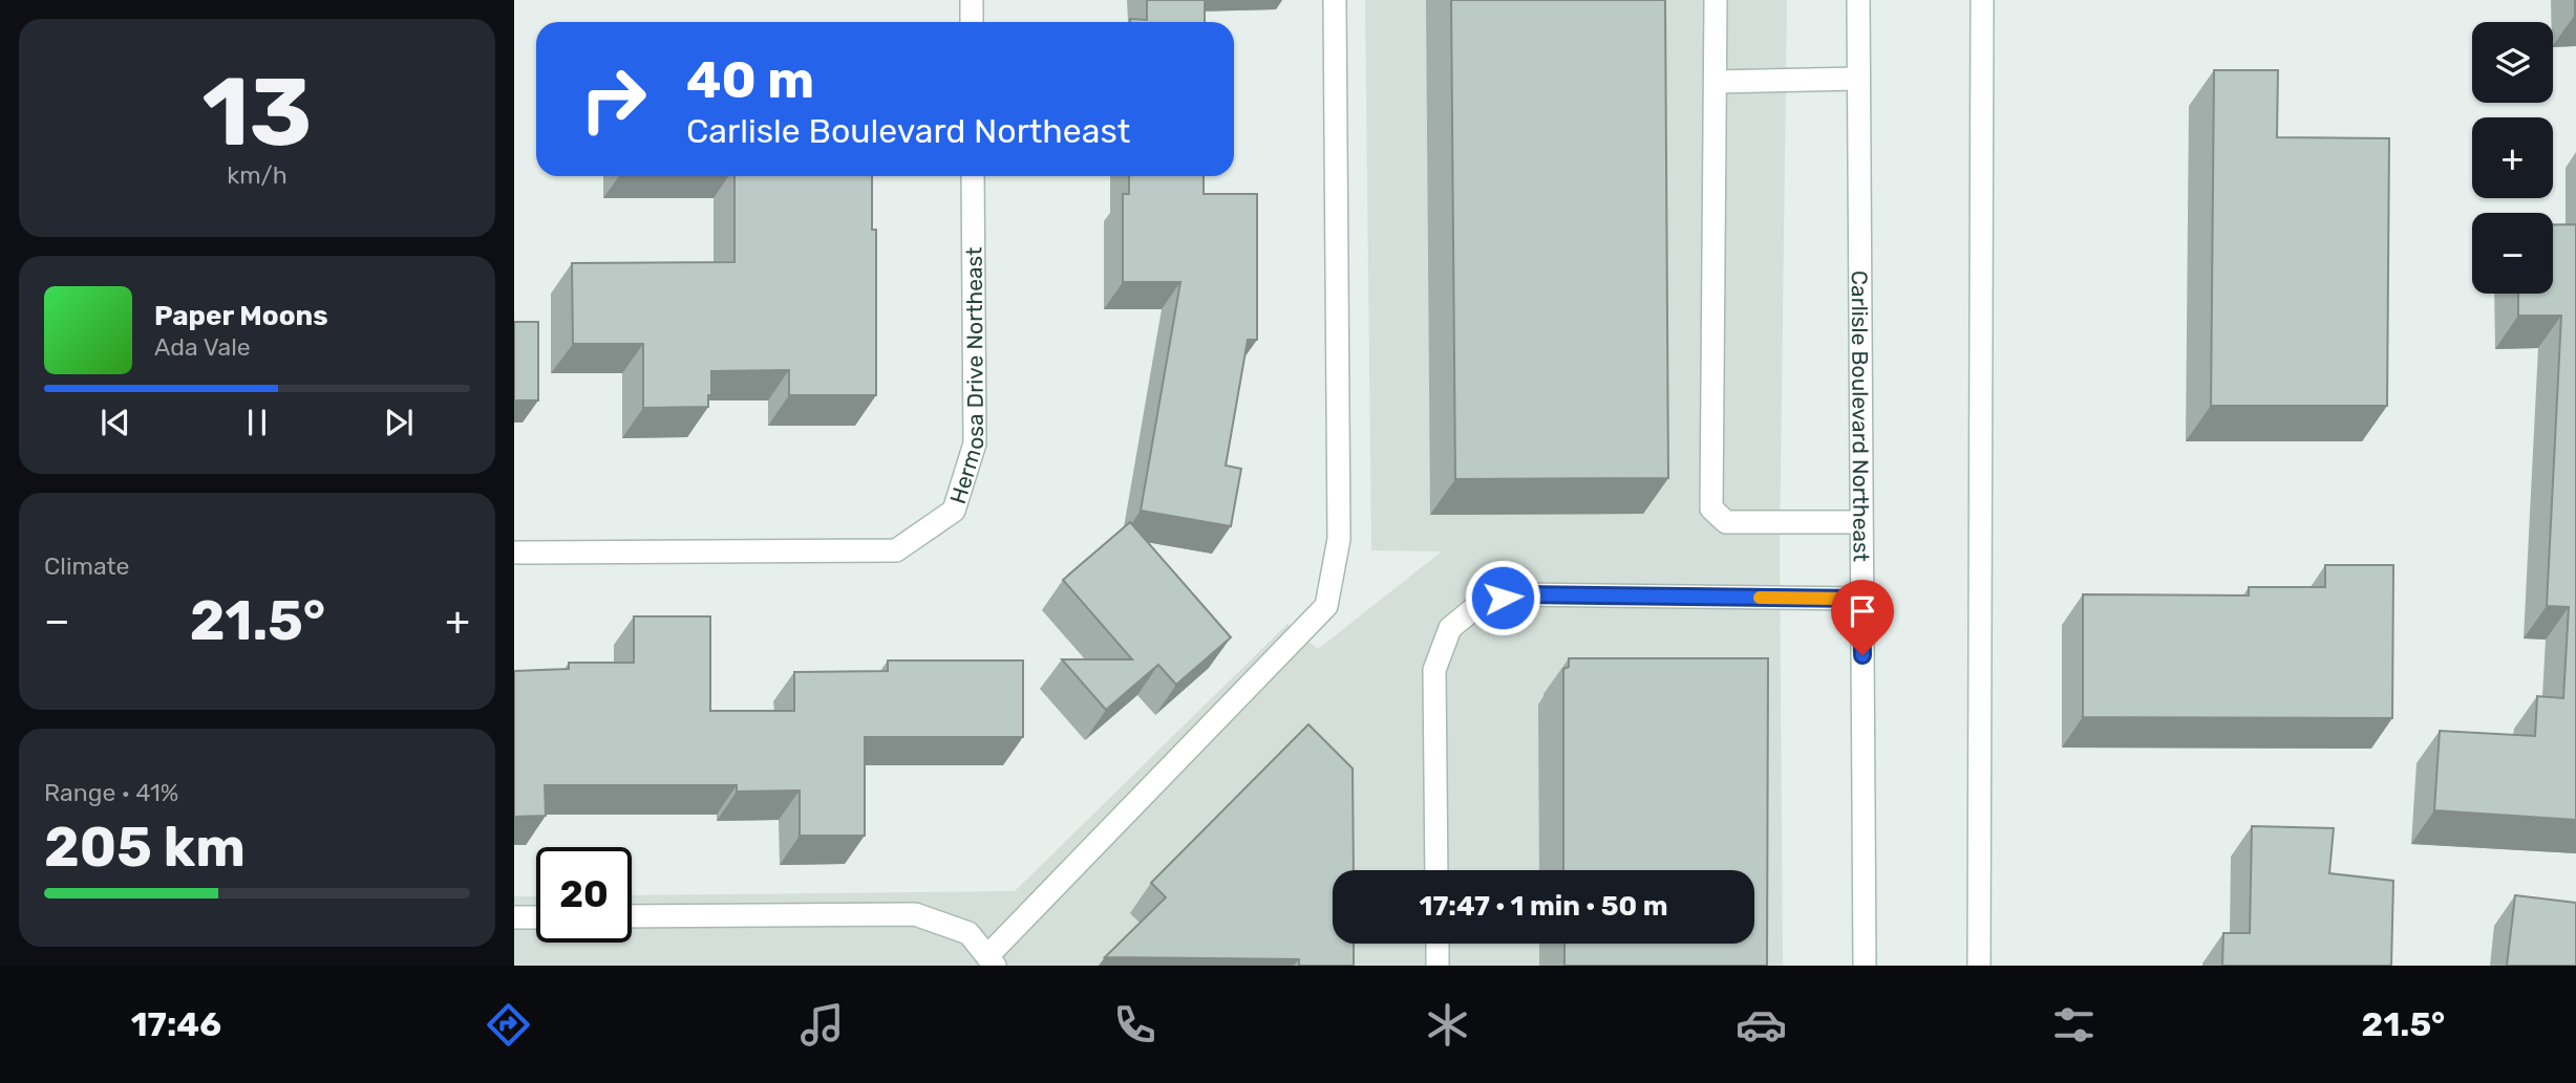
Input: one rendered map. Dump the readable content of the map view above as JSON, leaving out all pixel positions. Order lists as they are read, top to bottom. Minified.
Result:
{"streets":{"main road":["Hermosa Drive Northeast","Carlisle Boulevard Northeast"]},"page":{"tile":[["13","km/h"],"Climate",["Range · 41%","205 km"]],"map_buttons":["+","−"],"turn":["40 m","Carlisle Boulevard Northeast"],"song":["Paper Moons","Ada Vale"],"heat":["−","21.5°","+"],"limit":"20","trip":"17:47 · 1 min · 50 m","tabs":["17:46","21.5°"]}}
